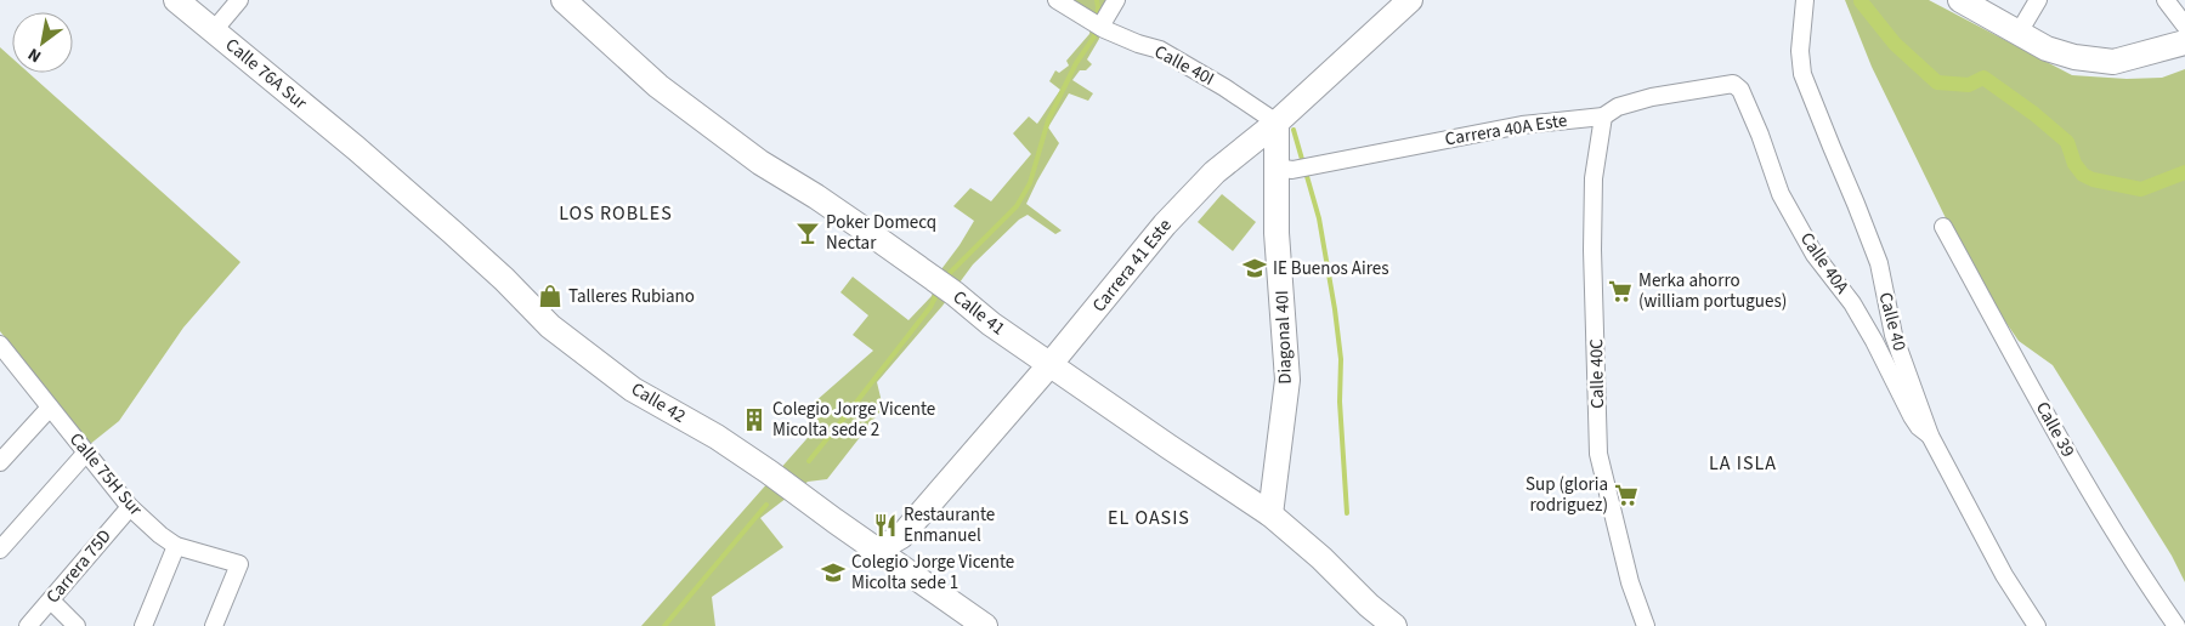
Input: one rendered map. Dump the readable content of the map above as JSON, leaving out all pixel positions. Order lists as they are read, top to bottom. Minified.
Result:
{"streets":{"street":["Calle 40I","Calle 76A Sur","Carrera 40A Este","Calle 40A","Carrera 41 Este","Calle 41","Calle 40","Diagonal 40I","Calle 40C","Calle 42","Calle 39","Calle 75H Sur","Carrera 75D"]},"crossings":[["Calle 40I","Carrera 41 Este"],["Calle 40I","Diagonal 40I"],["Calle 76A Sur","Calle 42"],["Carrera 40A Este","Calle 40A"],["Carrera 40A Este","Diagonal 40I"],["Carrera 40A Este","Calle 40C"],["Calle 40A","Calle 40"],["Carrera 41 Este","Calle 41"],["Carrera 41 Este","Diagonal 40I"],["Carrera 41 Este","Calle 42"],["Calle 41","Diagonal 40I"],["Calle 75H Sur","Carrera 75D"]],"districts":["LOS ROBLES","LA ISLA","EL OASIS"],"places":{"bar":["Poker Domecq Nectar"],"school or university":["IE Buenos Aires","Colegio Jorge Vicente Micolta sede 1"],"supermarket":["Merka ahorro (william portugues)","Sup (gloria rodriguez)"],"shop":["Talleres Rubiano"],"building":["Colegio Jorge Vicente Micolta sede 2"],"restaurant":["Restaurante Enmanuel"]},"north":"bottom left"}
